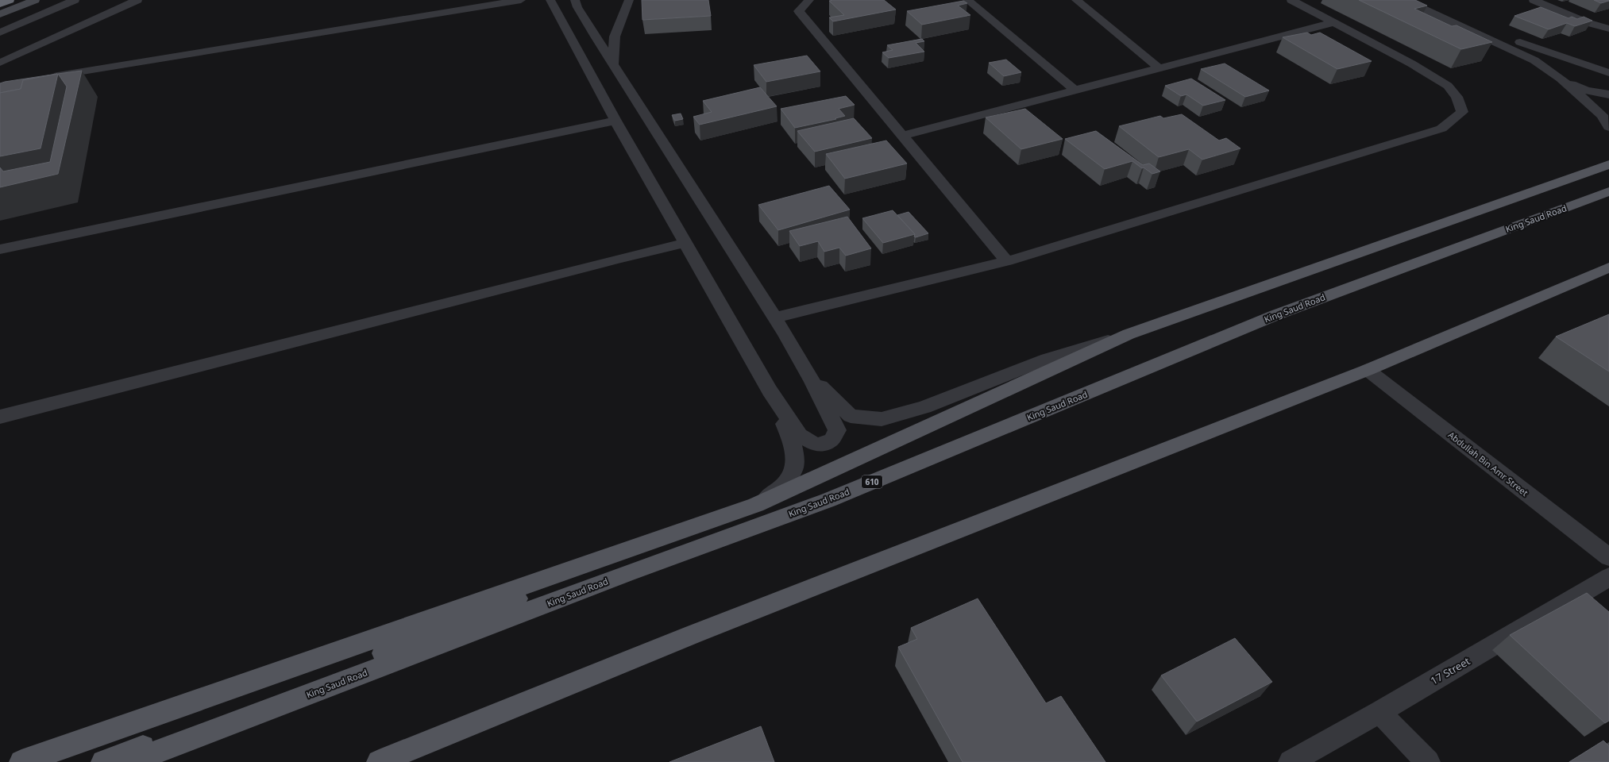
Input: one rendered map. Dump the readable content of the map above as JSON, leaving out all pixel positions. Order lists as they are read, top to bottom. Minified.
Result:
{"streets":{"main road":["King Saud Road","610"],"street":["Abdullah Bin Amr Street","17 Street"]}}
